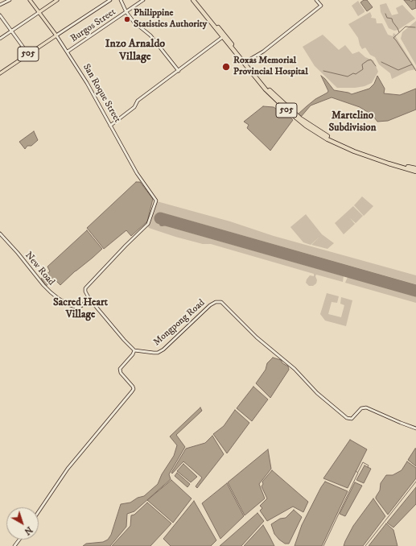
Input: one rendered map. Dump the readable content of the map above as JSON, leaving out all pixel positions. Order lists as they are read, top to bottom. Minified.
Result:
{"streets":{"highway":["505"],"main road":["Burgos Street","San Roque Street","New Road","Mongpong Road"]},"crossings":[["Burgos Street","San Roque Street"],["505","San Roque Street"],["San Roque Street","New Road"]],"districts":["Inzo Arnaldo Village","Martelino Subdivision","Sacred Heart Village"],"places":["Philippine Statistics Authority","Roxas Memorial Provincial Hospital"],"north":"bottom right"}
